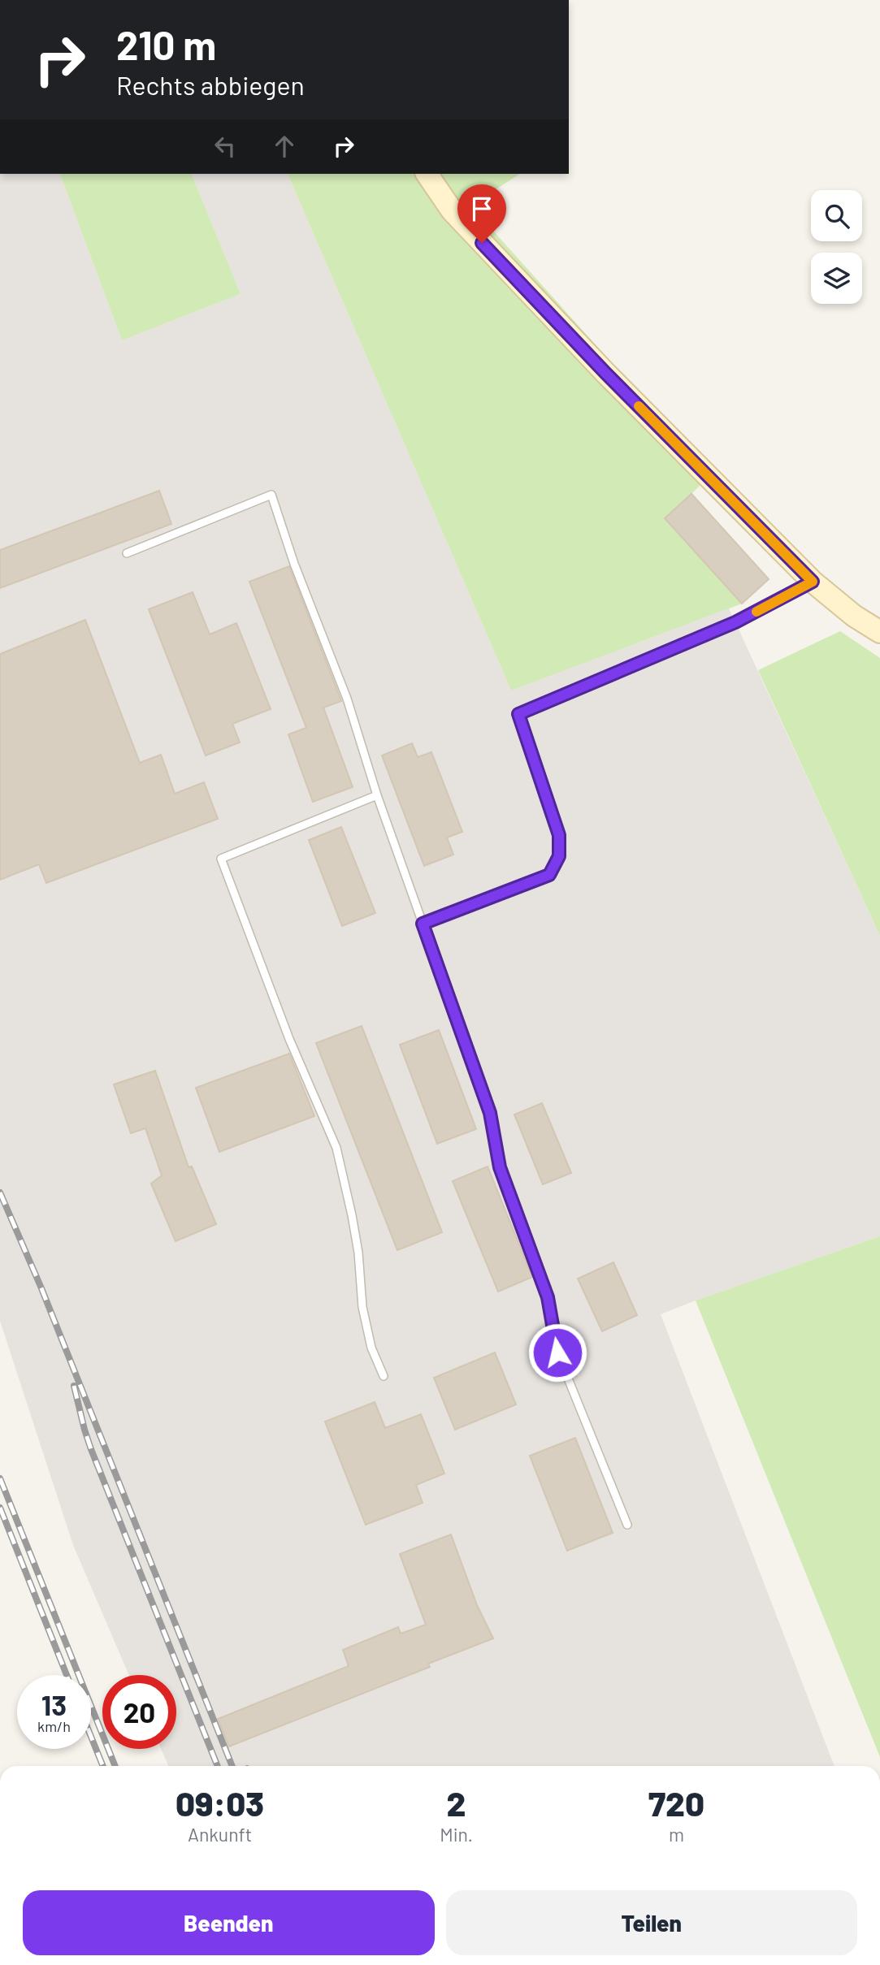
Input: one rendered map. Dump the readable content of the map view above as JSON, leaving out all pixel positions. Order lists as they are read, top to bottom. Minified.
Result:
{"page":{"turn":["210 m","Rechts abbiegen"],"speed":"13 km/h","limit":"20","eta":["09:03","Ankunft","2","Min.","720","m"],"buttons":["Beenden","Teilen"]}}
